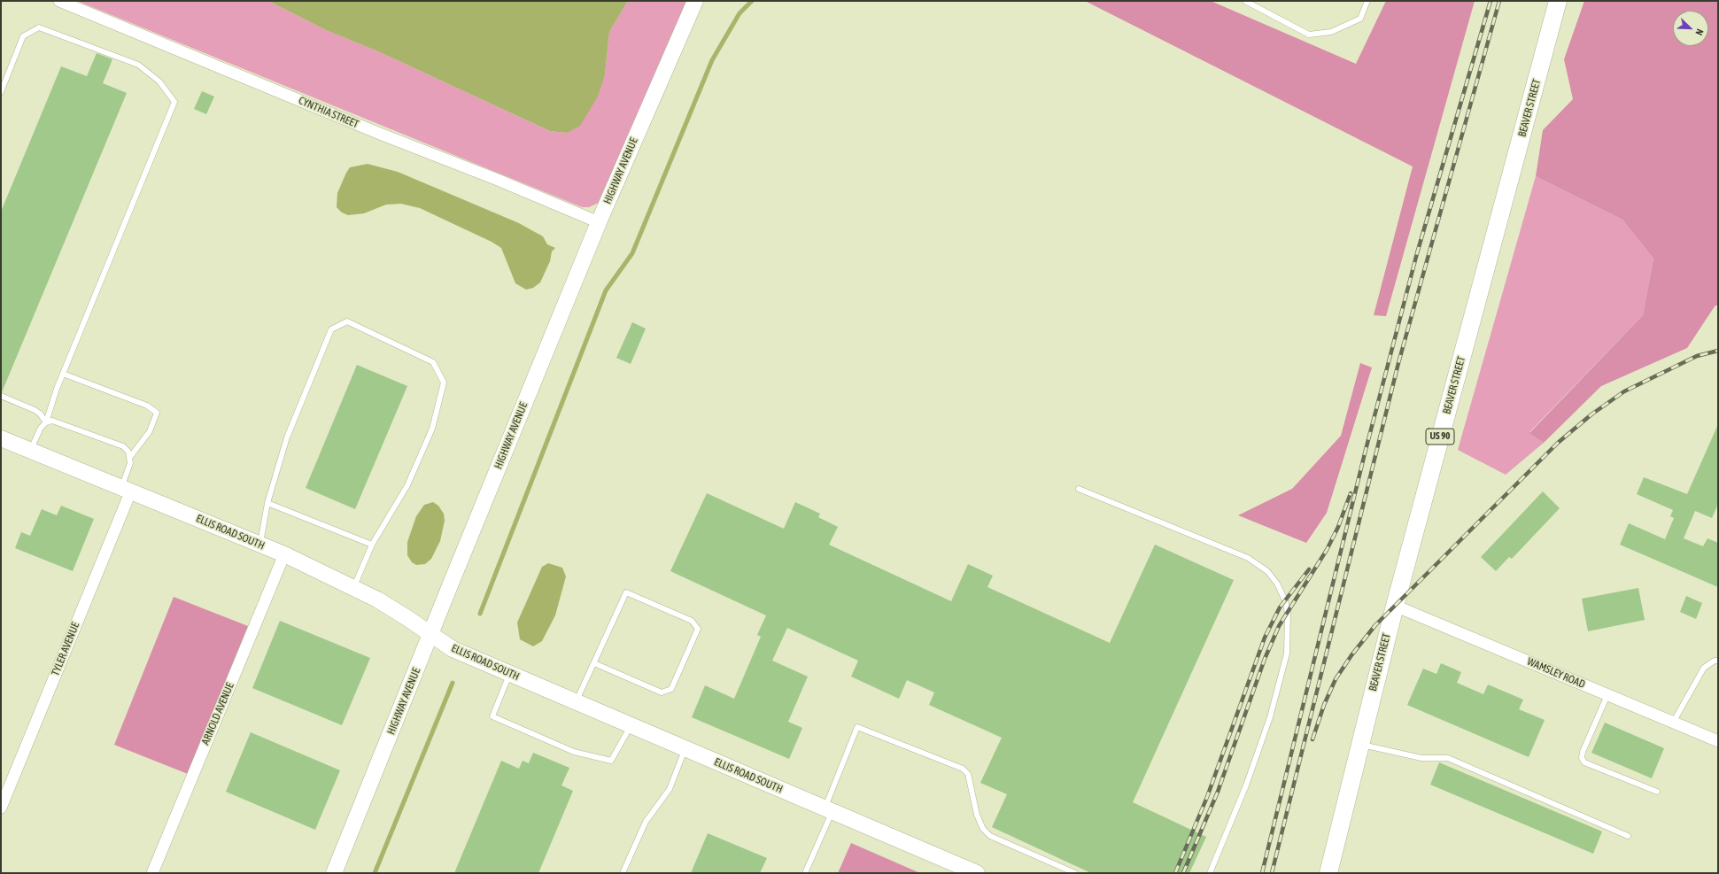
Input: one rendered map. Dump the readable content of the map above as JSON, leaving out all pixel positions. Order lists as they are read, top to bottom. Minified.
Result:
{"streets":{"main road":["BEAVER STREET","US 90"],"street":["CYNTHIA STREET","HIGHWAY AVENUE","ELLIS ROAD SOUTH","TYLER AVENUE","WAMSLEY ROAD","ARNOLD AVENUE"]},"crossings":[["BEAVER STREET","WAMSLEY ROAD"],["CYNTHIA STREET","HIGHWAY AVENUE"],["HIGHWAY AVENUE","ELLIS ROAD SOUTH"],["ELLIS ROAD SOUTH","TYLER AVENUE"],["ELLIS ROAD SOUTH","ARNOLD AVENUE"]],"north":"bottom right"}
